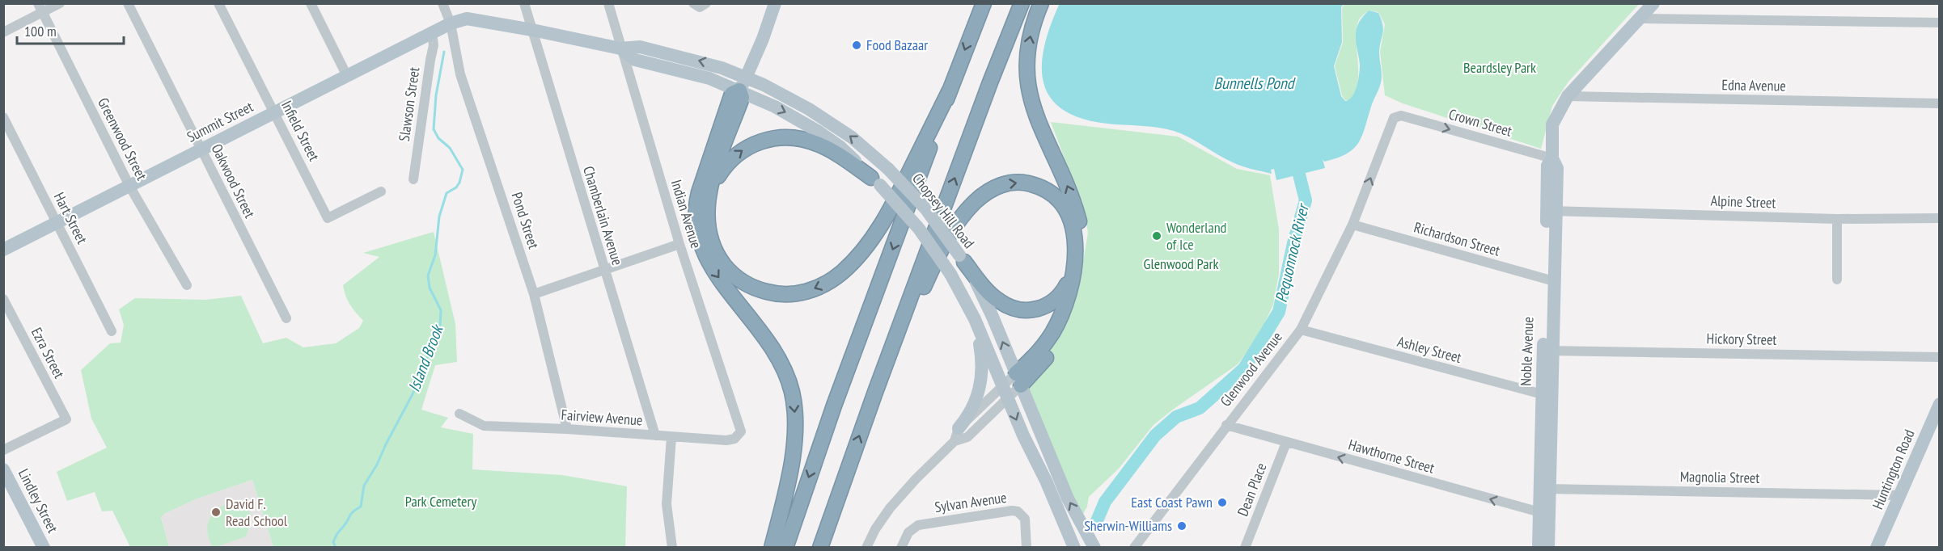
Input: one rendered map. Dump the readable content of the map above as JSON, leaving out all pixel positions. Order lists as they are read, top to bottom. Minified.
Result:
{"streets":{"main road":["Summit Street","Chopsey Hill Road","Noble Avenue","Huntington Road","Lindley Street"],"street":["Edna Avenue","Slawson Street","Crown Street","Infield Street","Greenwood Street","Oakwood Street","Alpine Street","Indian Avenue","Chamberlain Avenue","Hart Street","Pond Street","Richardson Street","Hickory Street","Ashley Street","Ezra Street","Glenwood Avenue","Fairview Avenue","Hawthorne Street","Magnolia Street","Dean Place","Sylvan Avenue"]},"crossings":[["Edna Avenue","Noble Avenue"],["Slawson Street","Summit Street"],["Summit Street","Infield Street"],["Summit Street","Greenwood Street"],["Summit Street","Oakwood Street"],["Summit Street","Chopsey Hill Road"],["Summit Street","Hart Street"],["Summit Street","Pond Street"],["Crown Street","Noble Avenue"],["Crown Street","Glenwood Avenue"],["Alpine Street","Noble Avenue"],["Chopsey Hill Road","Indian Avenue"],["Chopsey Hill Road","Chamberlain Avenue"],["Chopsey Hill Road","Pond Street"],["Indian Avenue","Fairview Avenue"],["Chamberlain Avenue","Fairview Avenue"],["Pond Street","Fairview Avenue"],["Richardson Street","Noble Avenue"],["Richardson Street","Glenwood Avenue"],["Hickory Street","Noble Avenue"],["Ashley Street","Noble Avenue"],["Ashley Street","Glenwood Avenue"],["Noble Avenue","Hawthorne Street"],["Noble Avenue","Magnolia Street"],["Glenwood Avenue","Hawthorne Street"],["Hawthorne Street","Dean Place"],["Huntington Road","Magnolia Street"]],"one_way":["Crown Street","Hawthorne Street"],"water":["Bunnells Pond","Pequonnock River","Island Brook"],"parks":["Beardsley Park","Glenwood Park","Park Cemetery"],"places":["Food Bazaar","Wonderland of Ice","East Coast Pawn","David F. Read School","Sherwin-Williams"],"scale_bar":"100 m"}
